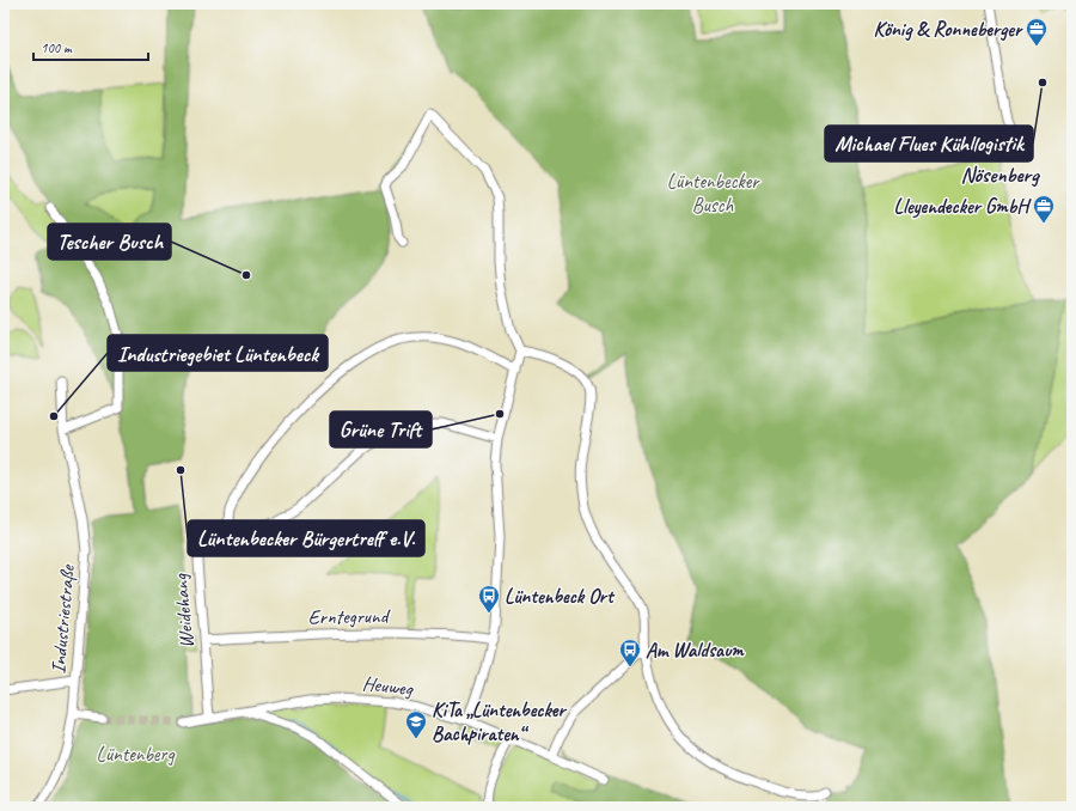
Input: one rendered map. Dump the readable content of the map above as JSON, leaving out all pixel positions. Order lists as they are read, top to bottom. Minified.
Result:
{"streets":{"street":["Weidehang","Erntegrund","Industriestraße","Heuweg"]},"crossings":[["Weidehang","Erntegrund"],["Weidehang","Heuweg"]],"districts":["Nösenberg"],"parks":["Lüntenbecker Busch","Lüntenberg"],"places":{"office":["König & Ronneberger","Lleyendecker GmbH"],"other":["Michael Flues Kühllogistik","Tescher Busch","Grüne Trift","Industriegebiet Lüntenbeck","Lüntenbecker Bürgertreff e.V."],"bus stop":["Lüntenbeck Ort","Am Waldsaum"],"school or university":["KiTa „Lüntenbecker Bachpiraten“"]},"scale_bar":"100 m"}
